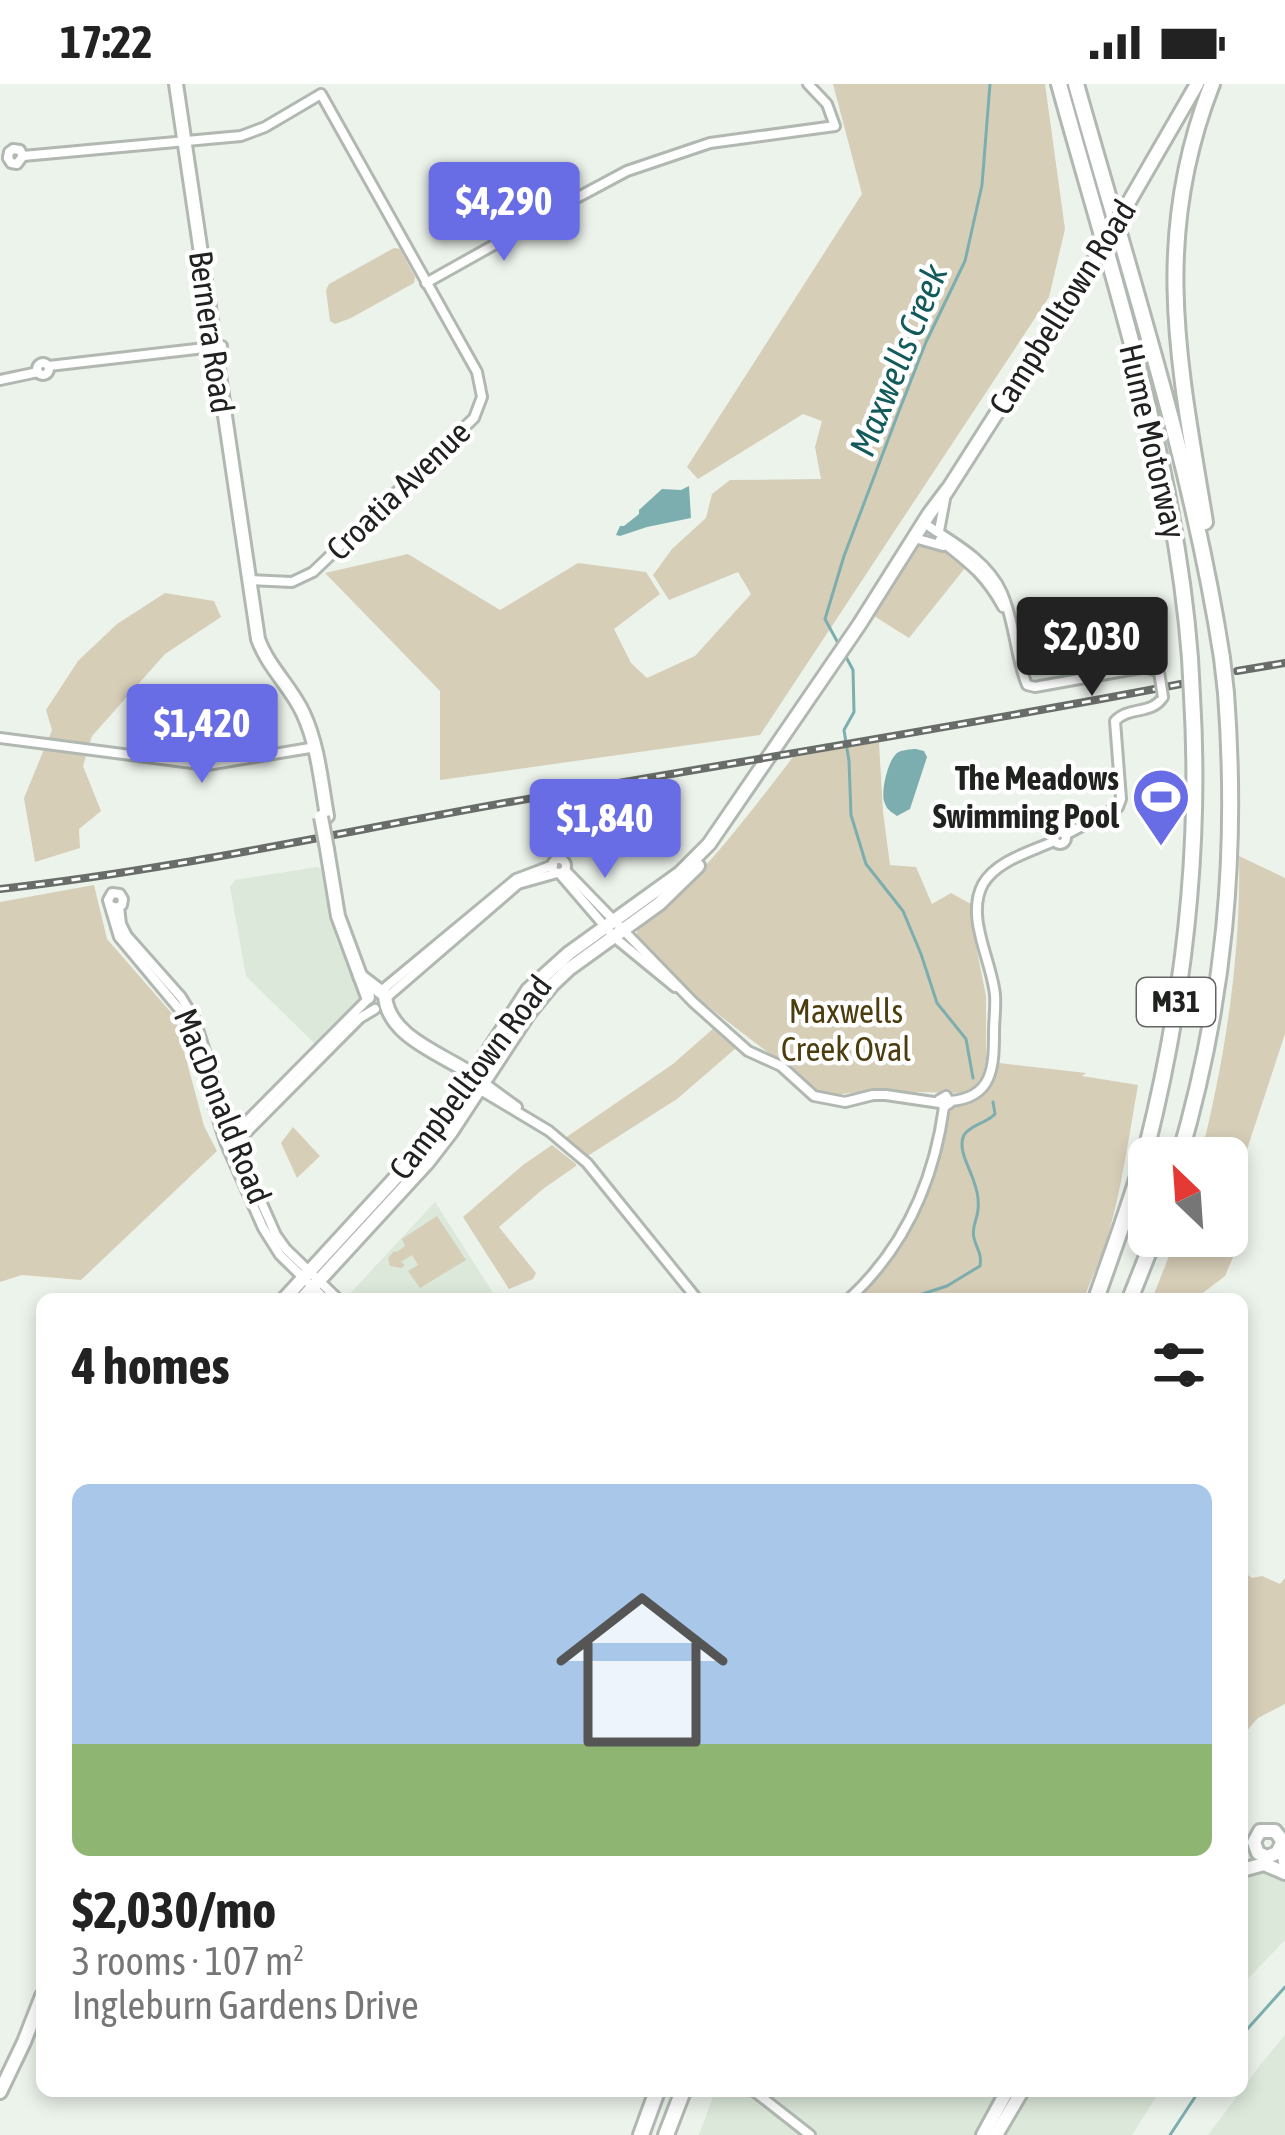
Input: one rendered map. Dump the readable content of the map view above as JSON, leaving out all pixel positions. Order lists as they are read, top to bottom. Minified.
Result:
{"streets":{"highway":["Hume Motorway","M31"],"main road":["Campbelltown Road","Bernera Road"],"street":["Croatia Avenue","MacDonald Road"]},"crossings":[["Campbelltown Road","MacDonald Road"],["Bernera Road","Croatia Avenue"]],"water":["Maxwells Creek"],"parks":["Maxwells Creek Oval"],"places":{"sports":["The Meadows Swimming Pool"]},"north":"top left","page":{"status":"17:22","price":["$4,290","$2,030","$1,420","$1,840"],"heading":"4 homes","list":[{"name":"$2,030/mo","note":"3 rooms · 107 m² · Ingleburn Gardens Drive"}]}}
